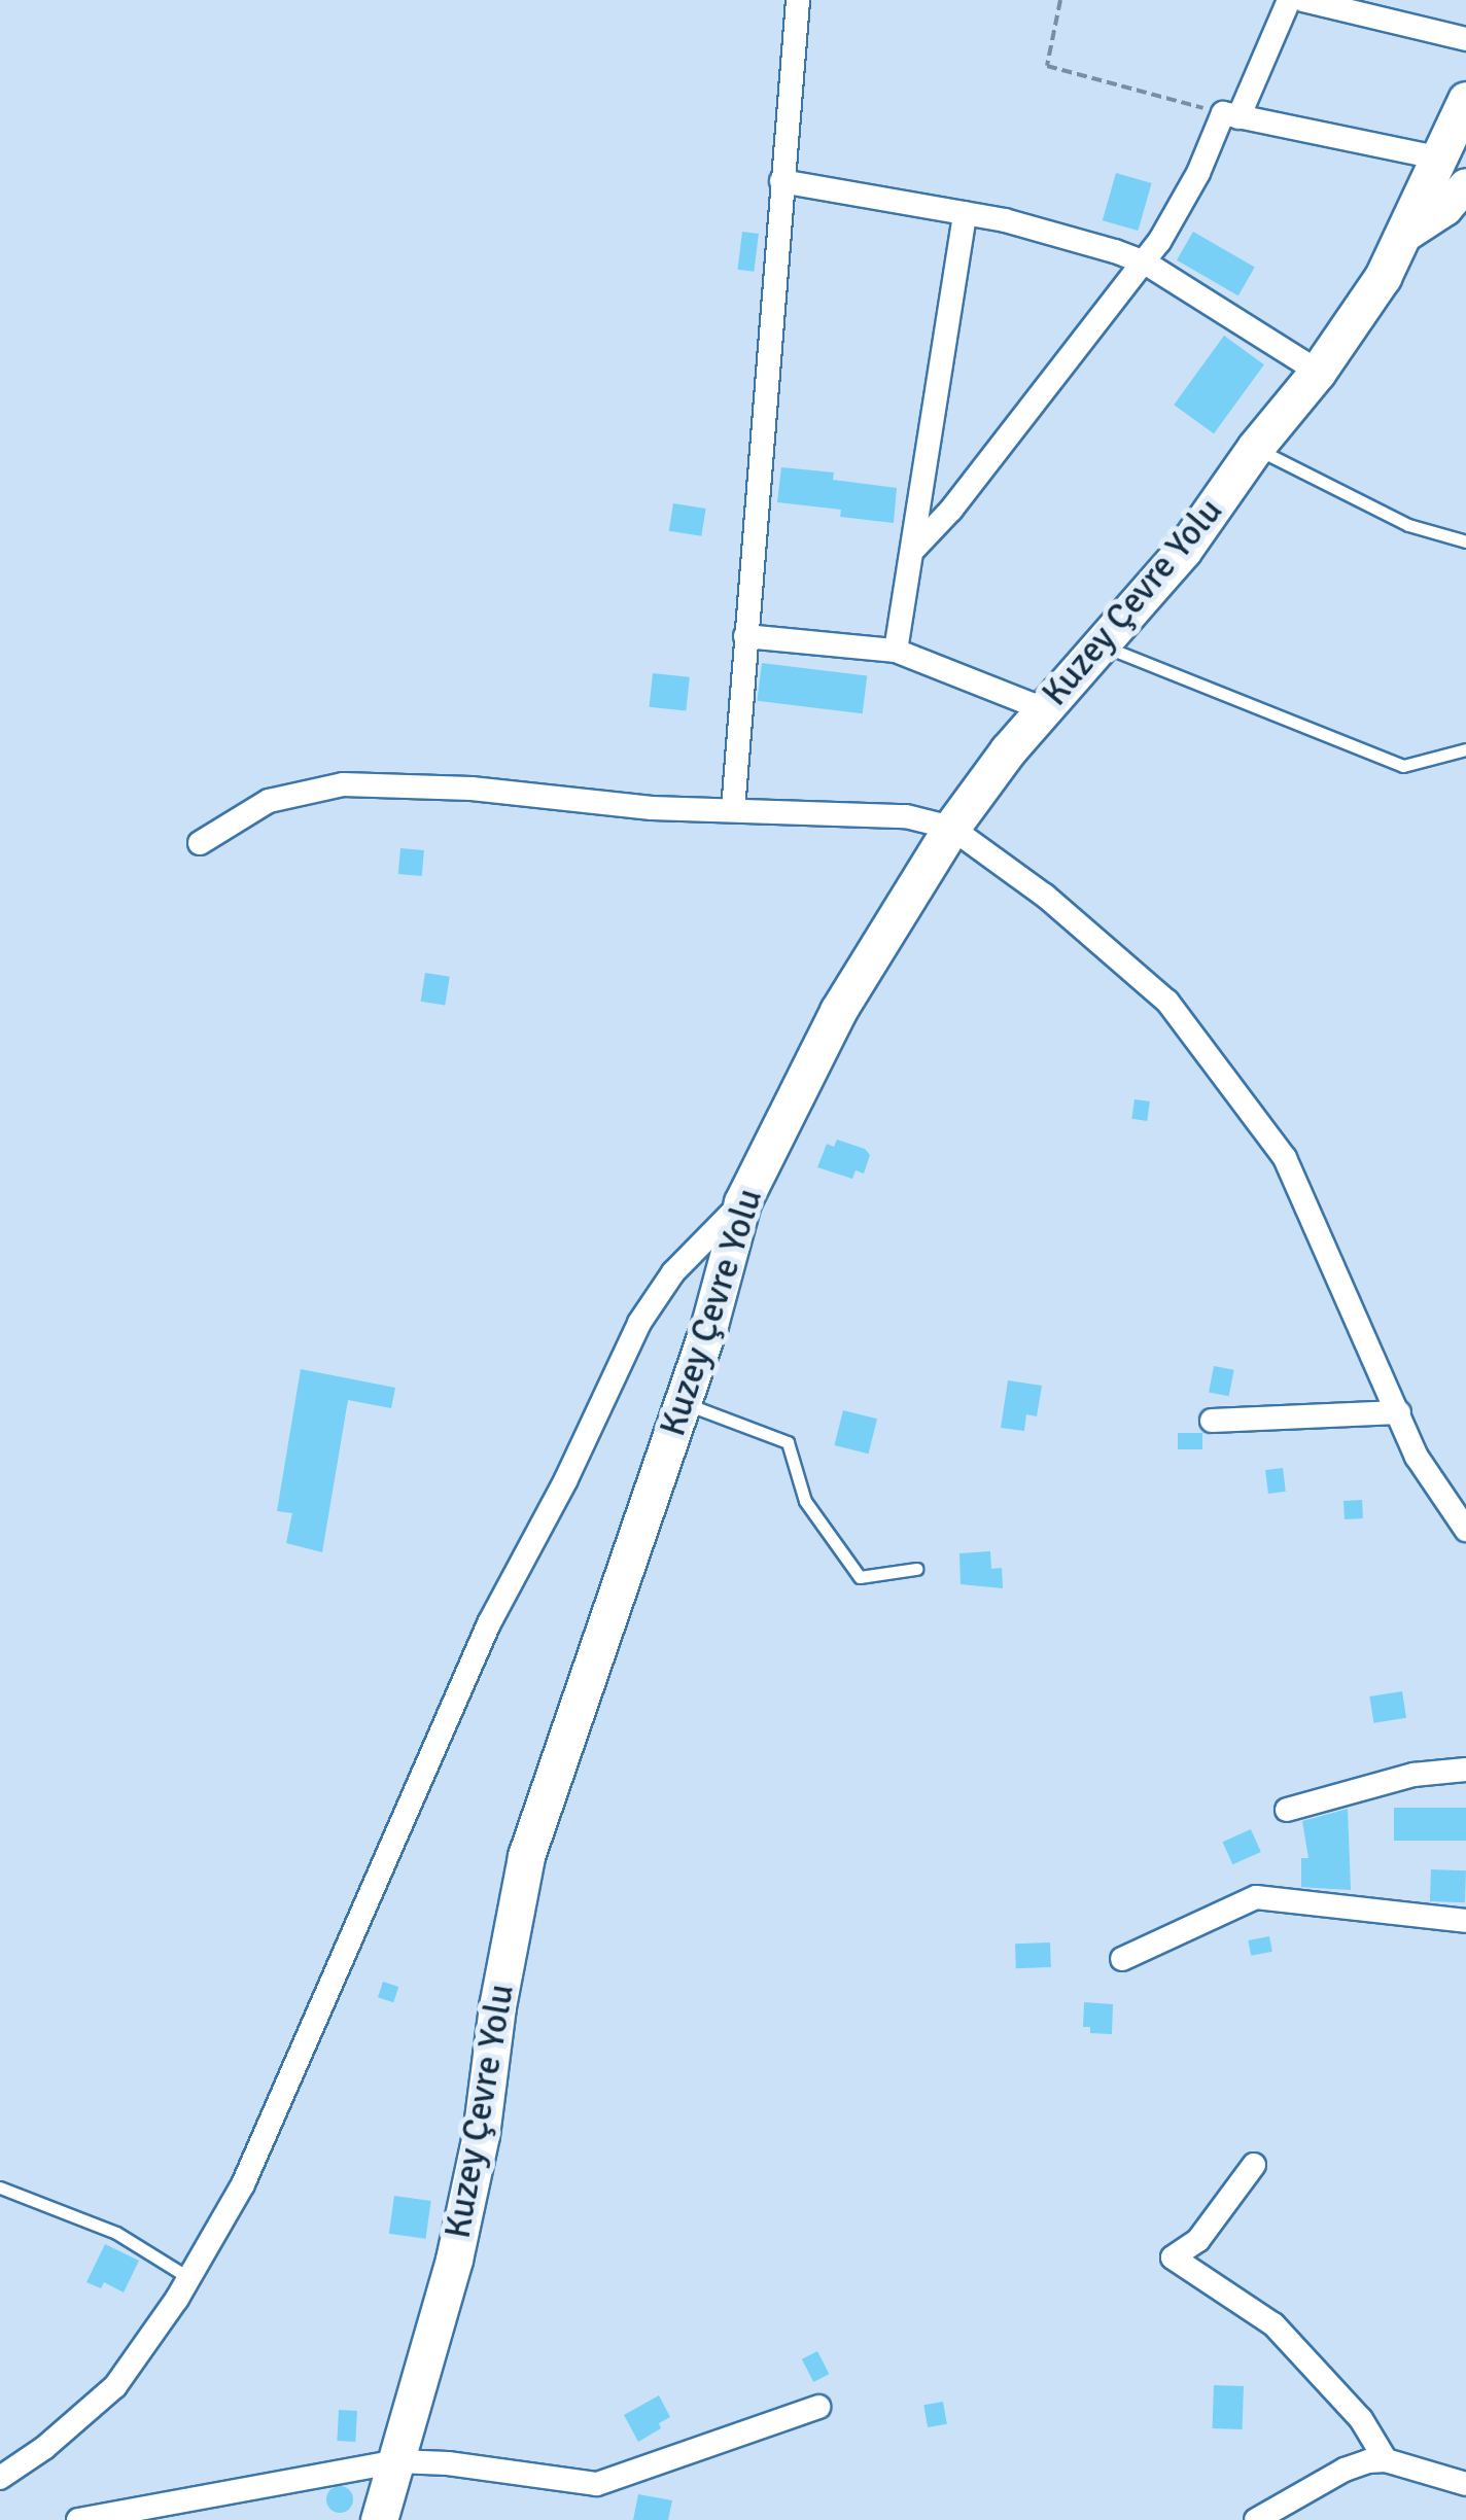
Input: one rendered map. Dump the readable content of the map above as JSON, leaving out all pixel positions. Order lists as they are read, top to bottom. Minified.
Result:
{"streets":{"main road":["Kuzey Çevre Yolu"]}}
